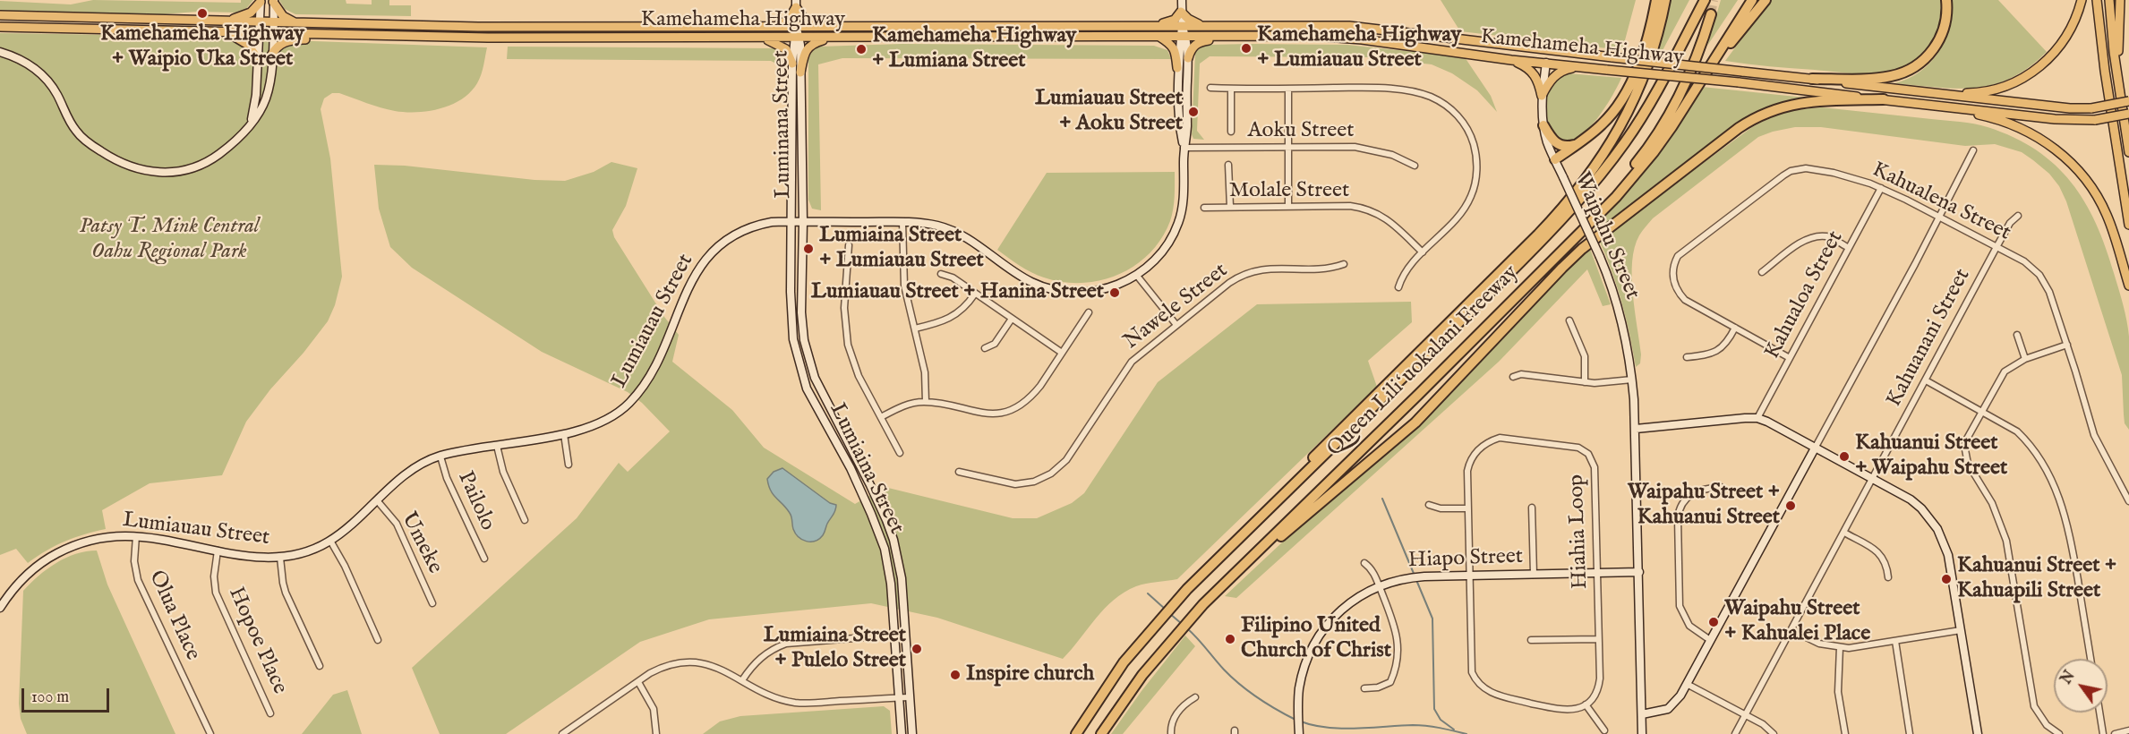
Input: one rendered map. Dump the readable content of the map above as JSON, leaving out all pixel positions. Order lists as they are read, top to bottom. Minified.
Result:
{"streets":{"highway":["Queen Liliʻuokalani Freeway"],"main road":["Kamehameha Highway"],"street":["Luminana Street","Aoku Street","Molale Street","Kahualena Street","Waipahu Street","Kahualoa Street","Nawele Street","Lumiauau Street","Kahuanani Street","Lumiaina Street","Pailolo","Hiahia Loop","Umeke","Hiapo Street","Olua Place","Hopoe Place"]},"crossings":[["Kamehameha Highway","Luminana Street"],["Kamehameha Highway","Waipahu Street"],["Kamehameha Highway","Lumiauau Street"],["Luminana Street","Lumiauau Street"],["Luminana Street","Lumiaina Street"],["Aoku Street","Lumiauau Street"],["Kahualena Street","Kahualoa Street"],["Kahualena Street","Kahuanani Street"],["Waipahu Street","Hiapo Street"],["Lumiauau Street","Lumiaina Street"],["Lumiauau Street","Pailolo"],["Lumiauau Street","Umeke"],["Lumiauau Street","Olua Place"],["Lumiauau Street","Hopoe Place"],["Hiahia Loop","Hiapo Street"]],"parks":["Patsy T. Mink Central Oahu Regional Park"],"places":["Kamehameha Highway + Waipio Uka Street","Kamehameha Highway + Lumiauau Street","Kamehameha Highway + Lumiana Street","Lumiauau Street + Aoku Street","Lumiaina Street + Lumiauau Street","Lumiauau Street + Hanina Street","Kahuanui Street + Waipahu Street","Waipahu Street + Kahuanui Street","Kahuanui Street + Kahuapili Street","Waipahu Street + Kahualei Place","Filipino United Church of Christ","Lumiaina Street + Pulelo Street","Inspire church"],"scale_bar":"100 m","north":"top left"}
